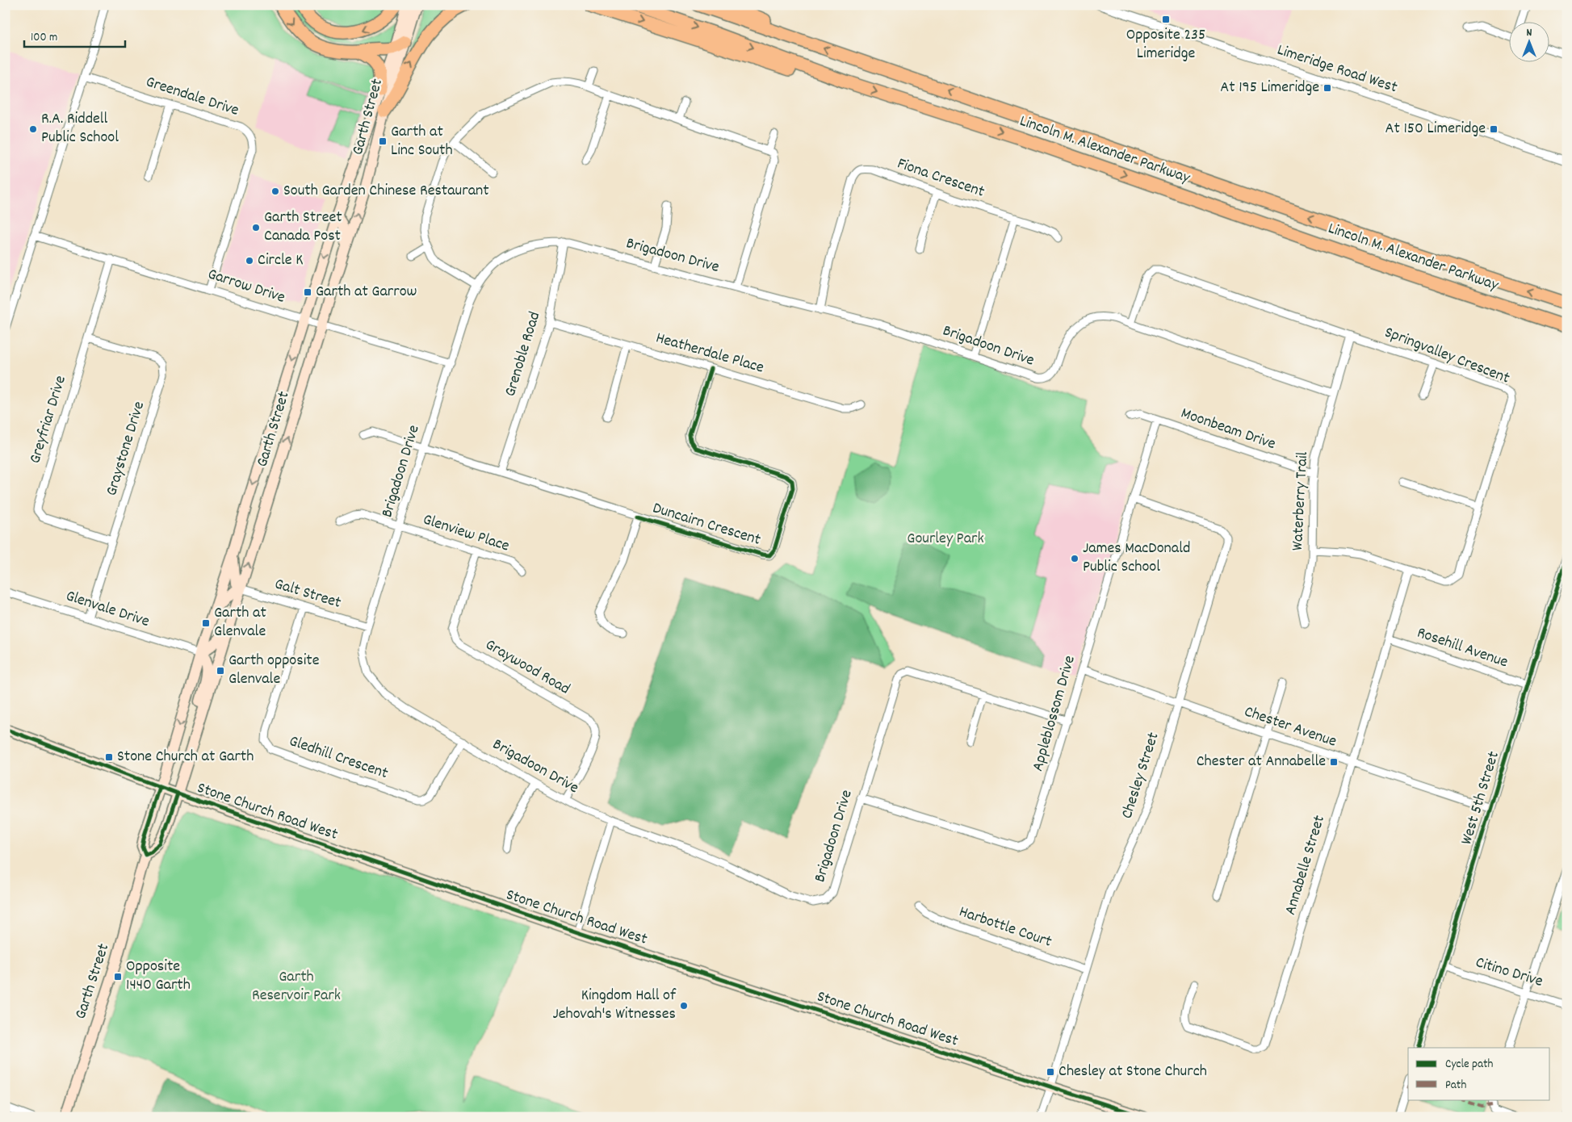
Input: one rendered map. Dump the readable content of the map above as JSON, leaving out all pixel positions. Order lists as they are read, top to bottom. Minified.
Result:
{"streets":{"highway":["Lincoln M. Alexander Parkway"],"main road":["Garth Street","Stone Church Road West"],"street":["Limeridge Road West","Greendale Drive","Fiona Crescent","Brigadoon Drive","Garrow Drive","Heatherdale Place","Grenoble Road","Springvalley Crescent","Greyfriar Drive","Moonbeam Drive","Graystone Drive","Waterberry Trail","Duncairn Crescent","Glenview Place","Galt Street","Glenvale Drive","Rosehill Avenue","Graywood Road","Appleblossom Drive","Chester Avenue","Gledhill Crescent","Chesley Street","West 5th Street","Annabelle Street","Harbottle Court","Citino Drive"]},"crossings":[["Greendale Drive","Garrow Drive"],["Garth Street","Garrow Drive"],["Garth Street","Galt Street"],["Garth Street","Glenvale Drive"],["Garth Street","Stone Church Road West"],["Fiona Crescent","Brigadoon Drive"],["Brigadoon Drive","Garrow Drive"],["Brigadoon Drive","Grenoble Road"],["Brigadoon Drive","Springvalley Crescent"],["Brigadoon Drive","Waterberry Trail"],["Brigadoon Drive","Duncairn Crescent"],["Brigadoon Drive","Glenview Place"],["Brigadoon Drive","Galt Street"],["Brigadoon Drive","Graywood Road"],["Brigadoon Drive","Appleblossom Drive"],["Brigadoon Drive","Gledhill Crescent"],["Garrow Drive","Greyfriar Drive"],["Heatherdale Place","Grenoble Road"],["Heatherdale Place","Duncairn Crescent"],["Grenoble Road","Duncairn Crescent"],["Springvalley Crescent","Waterberry Trail"],["Springvalley Crescent","Annabelle Street"],["Greyfriar Drive","Graystone Drive"],["Moonbeam Drive","Waterberry Trail"],["Moonbeam Drive","Appleblossom Drive"],["Graystone Drive","Glenvale Drive"],["Glenview Place","Graywood Road"],["Galt Street","Gledhill Crescent"],["Rosehill Avenue","West 5th Street"],["Rosehill Avenue","Annabelle Street"],["Appleblossom Drive","Chester Avenue"],["Appleblossom Drive","Chesley Street"],["Chester Avenue","Chesley Street"],["Chester Avenue","West 5th Street"],["Chester Avenue","Annabelle Street"],["Chesley Street","Stone Church Road West"],["Chesley Street","Harbottle Court"],["West 5th Street","Citino Drive"]],"parks":["Gourley Park","Garth Reservoir Park"],"places":{"transit":["Opposite 235 Limeridge","At 195 Limeridge","At 150 Limeridge","Garth at Linc South","Garth at Garrow","Garth at Glenvale","Garth opposite Glenvale","Stone Church at Garth","Chester at Annabelle","Opposite 1440 Garth","Chesley at Stone Church"],"other":["R.A. Riddell Public School","South Garden Chinese Restaurant","Garth Street Canada Post","Circle K","James MacDonald Public School","Kingdom Hall of Jehovah's Witnesses"]},"legend":["Cycle path","Path"],"scale_bar":"100 m","north":"top"}
